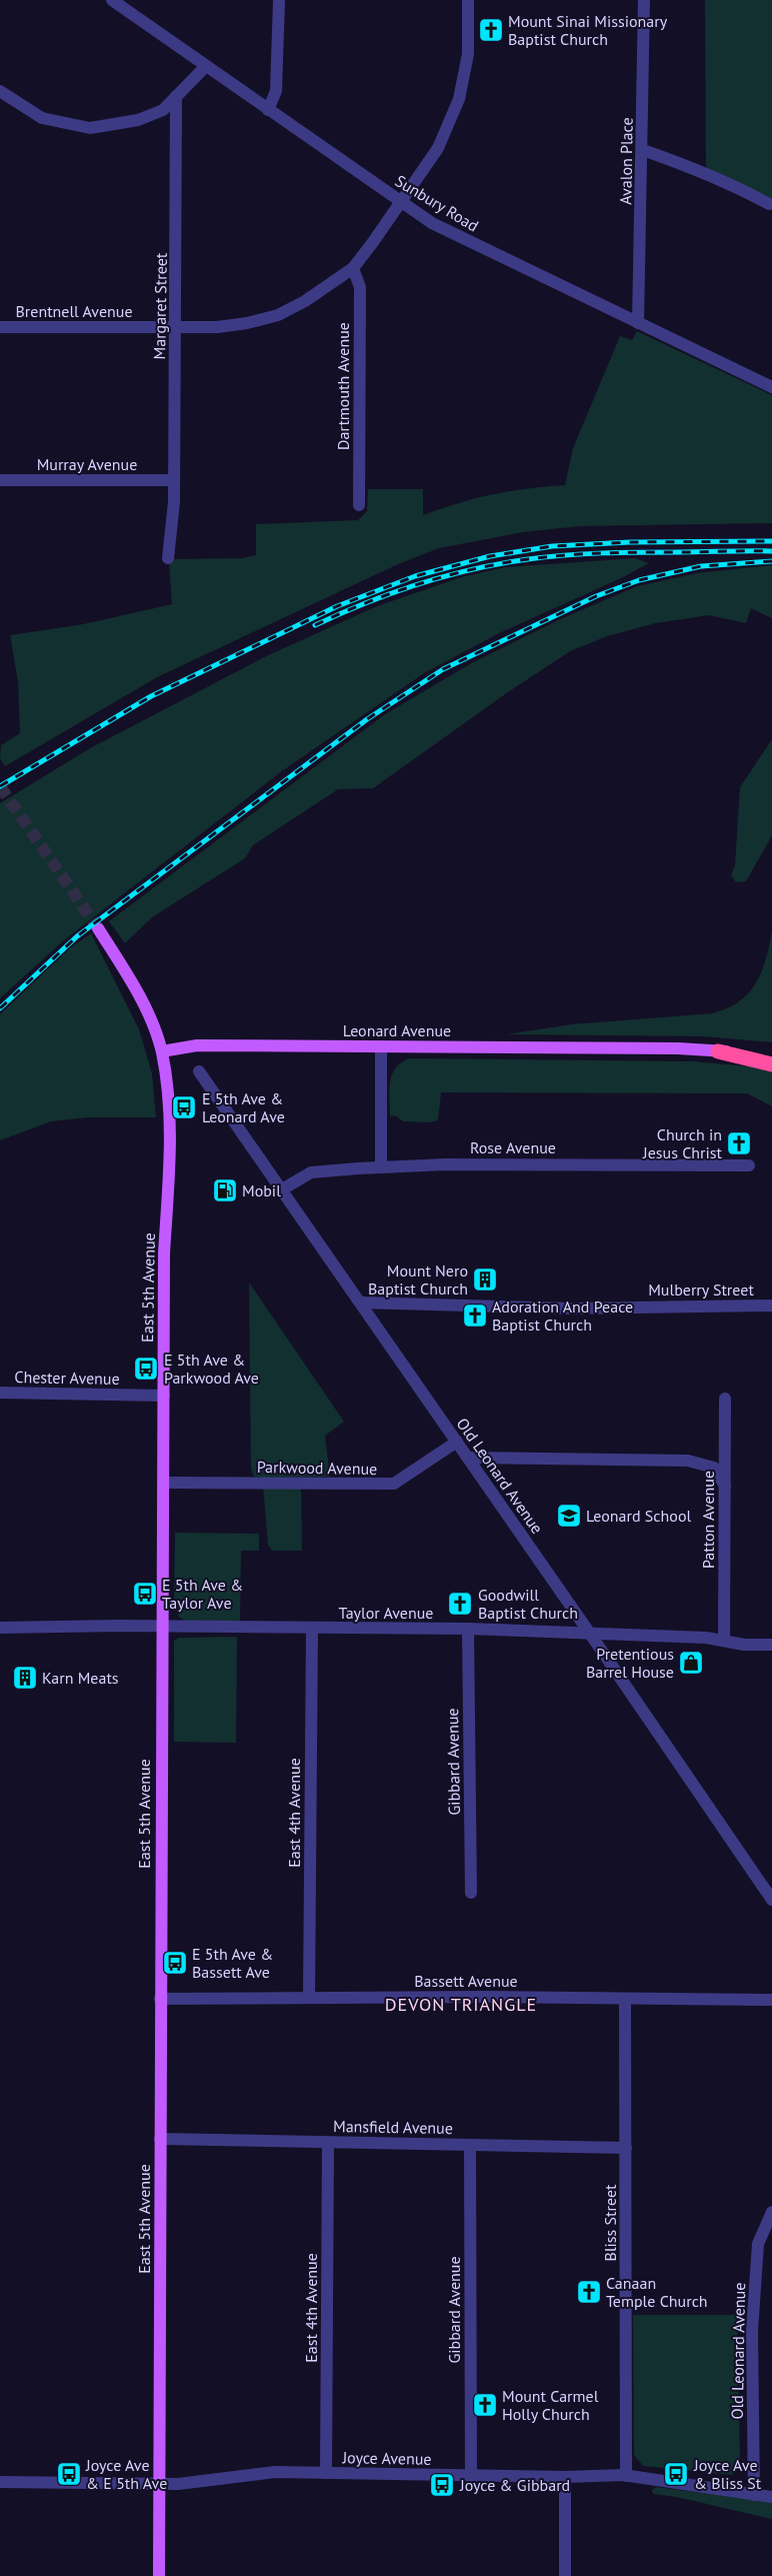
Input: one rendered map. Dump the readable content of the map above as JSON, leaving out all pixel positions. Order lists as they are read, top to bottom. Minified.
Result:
{"streets":{"main road":["Leonard Avenue","East 5th Avenue"],"street":["Avalon Place","Sunbury Road","Margaret Street","Brentnell Avenue","Dartmouth Avenue","Murray Avenue","Rose Avenue","Mulberry Street","Chester Avenue","Parkwood Avenue","Old Leonard Avenue","Patton Avenue","Taylor Avenue","Gibbard Avenue","East 4th Avenue","Bassett Avenue","Mansfield Avenue","Bliss Street","Joyce Avenue"]},"crossings":[["Avalon Place","Sunbury Road"],["Sunbury Road","Brentnell Avenue"],["Margaret Street","Brentnell Avenue"],["Margaret Street","Murray Avenue"],["Brentnell Avenue","Dartmouth Avenue"],["Leonard Avenue","East 5th Avenue"],["Rose Avenue","Old Leonard Avenue"],["East 5th Avenue","Chester Avenue"],["East 5th Avenue","Parkwood Avenue"],["East 5th Avenue","Taylor Avenue"],["East 5th Avenue","Bassett Avenue"],["East 5th Avenue","Mansfield Avenue"],["East 5th Avenue","Joyce Avenue"],["Mulberry Street","Old Leonard Avenue"],["Parkwood Avenue","Old Leonard Avenue"],["Old Leonard Avenue","Taylor Avenue"],["Old Leonard Avenue","Joyce Avenue"],["Patton Avenue","Taylor Avenue"],["Taylor Avenue","Gibbard Avenue"],["Taylor Avenue","East 4th Avenue"],["Gibbard Avenue","Mansfield Avenue"],["Gibbard Avenue","Joyce Avenue"],["East 4th Avenue","Bassett Avenue"],["East 4th Avenue","Mansfield Avenue"],["East 4th Avenue","Joyce Avenue"],["Bassett Avenue","Bliss Street"],["Mansfield Avenue","Bliss Street"],["Bliss Street","Joyce Avenue"]],"districts":["DEVON TRIANGLE"],"places":{"church":["Mount Sinai Missionary Baptist Church","Church in Jesus Christ","Adoration And Peace Baptist Church","Goodwill Baptist Church","Canaan Temple Church","Mount Carmel Holly Church"],"bus stop":["E 5th Ave & Leonard Ave","E 5th Ave & Parkwood Ave","E 5th Ave & Taylor Ave","E 5th Ave & Bassett Ave","Joyce Ave & E 5th Ave","Joyce Ave & Bliss St","Joyce & Gibbard"],"fuel station":["Mobil"],"building":["Mount Nero Baptist Church","Karn Meats"],"school or university":["Leonard School"],"shop":["Pretentious Barrel House"]}}
